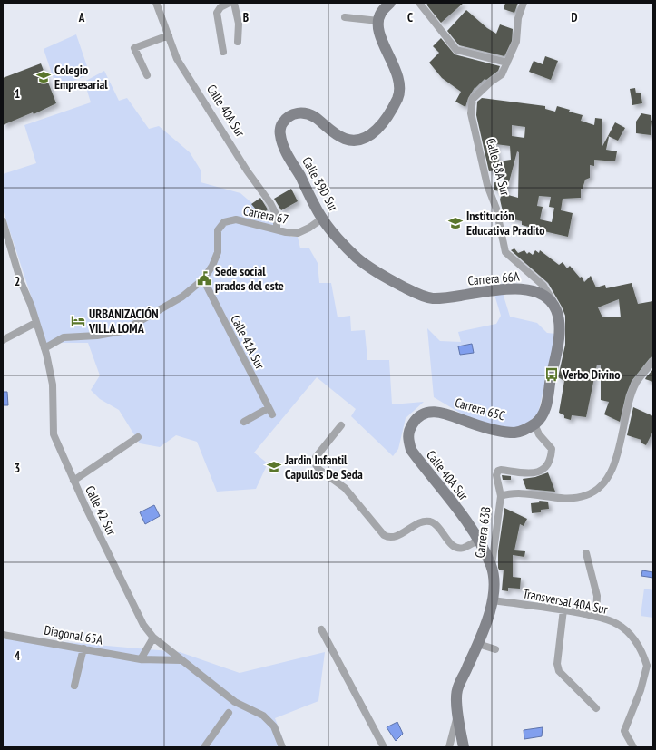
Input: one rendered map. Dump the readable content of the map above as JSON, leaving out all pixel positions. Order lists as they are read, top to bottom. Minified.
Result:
{"streets":{"main road":["Calle 40A Sur","Calle 38A Sur","Calle 39D Sur","Carrera 66A","Carrera 65C","Carrera 63B"],"street":["Carrera 67","Calle 41A Sur","Calle 42 Sur","Transversal 40A Sur","Diagonal 65A"]},"crossings":[["Calle 40A Sur","Carrera 67"],["Calle 40A Sur","Carrera 65C"],["Calle 40A Sur","Carrera 63B"],["Calle 38A Sur","Carrera 66A"],["Calle 38A Sur","Carrera 65C"],["Calle 39D Sur","Carrera 67"],["Calle 39D Sur","Carrera 66A"],["Carrera 67","Calle 41A Sur"],["Carrera 67","Calle 42 Sur"],["Calle 42 Sur","Diagonal 65A"],["Carrera 63B","Transversal 40A Sur"]],"places":{"school or university":["Colegio Empresarial","Institución Educativa Pradito","Jardin Infantil Capullos De Seda"],"public building":["Sede social prados del este"],"hotel":["URBANIZACIÓN VILLA LOMA"],"bus stop":["Verbo Divino"]},"grid":{"columns":["A","B","C","D"],"rows":["1","2","3","4"]}}
